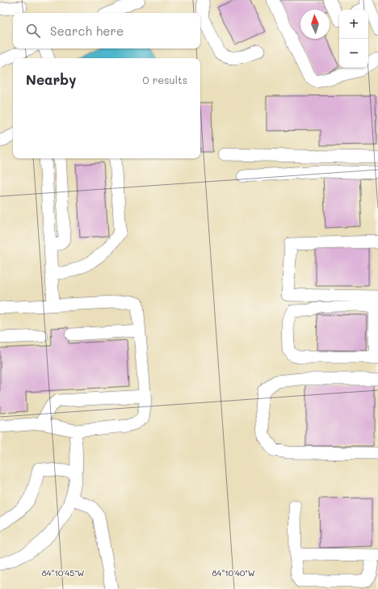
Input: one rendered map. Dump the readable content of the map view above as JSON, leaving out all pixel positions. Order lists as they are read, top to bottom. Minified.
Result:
{"north":"top","page":{"map_buttons":["+","−"],"search":"Search here","heading":["Nearby","0 results"]},"coordinates":["84°10'45\"W","84°10'40\"W"]}
